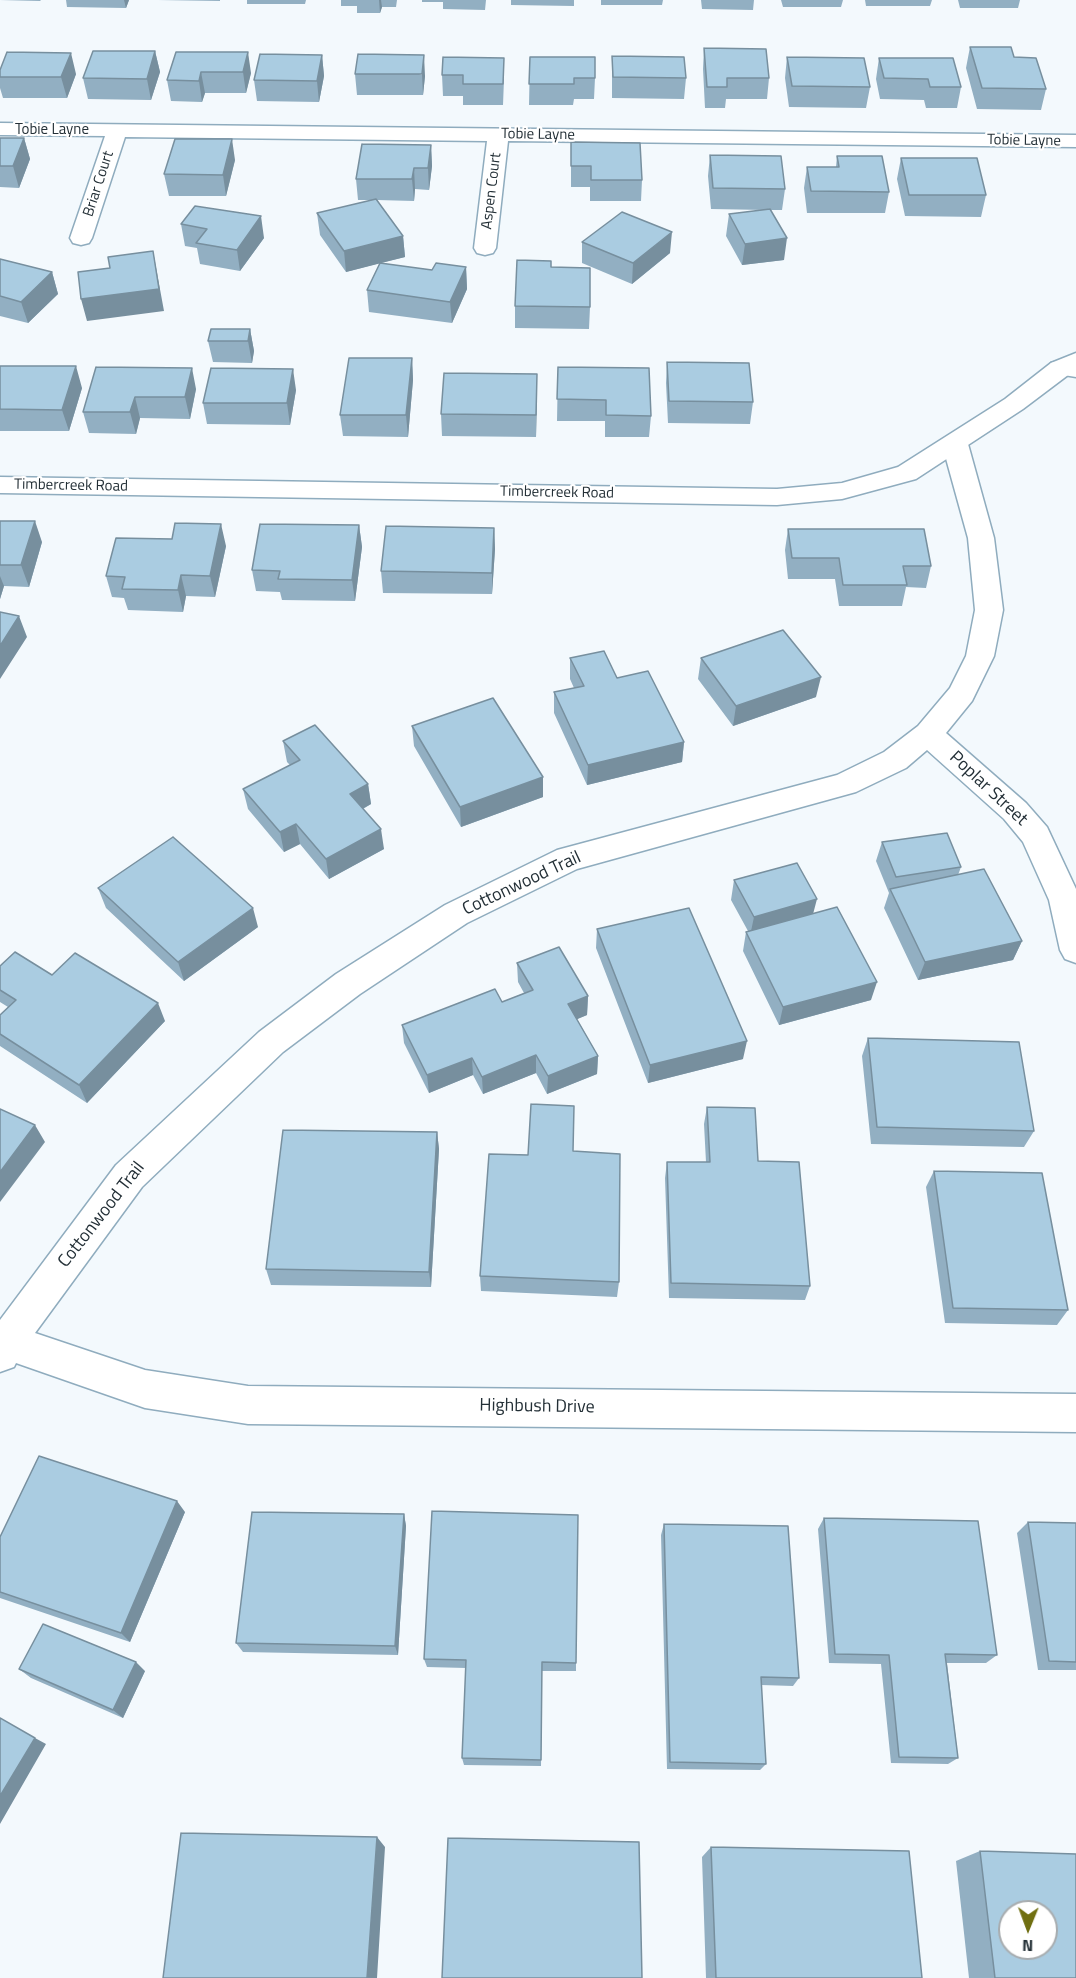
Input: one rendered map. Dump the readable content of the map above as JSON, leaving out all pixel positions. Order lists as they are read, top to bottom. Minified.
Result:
{"streets":{"street":["Tobie Layne","Briar Court","Aspen Court","Timbercreek Road","Poplar Street","Cottonwood Trail","Highbush Drive"]},"crossings":[["Tobie Layne","Briar Court"],["Tobie Layne","Aspen Court"],["Timbercreek Road","Cottonwood Trail"],["Poplar Street","Cottonwood Trail"],["Cottonwood Trail","Highbush Drive"]],"north":"bottom"}
